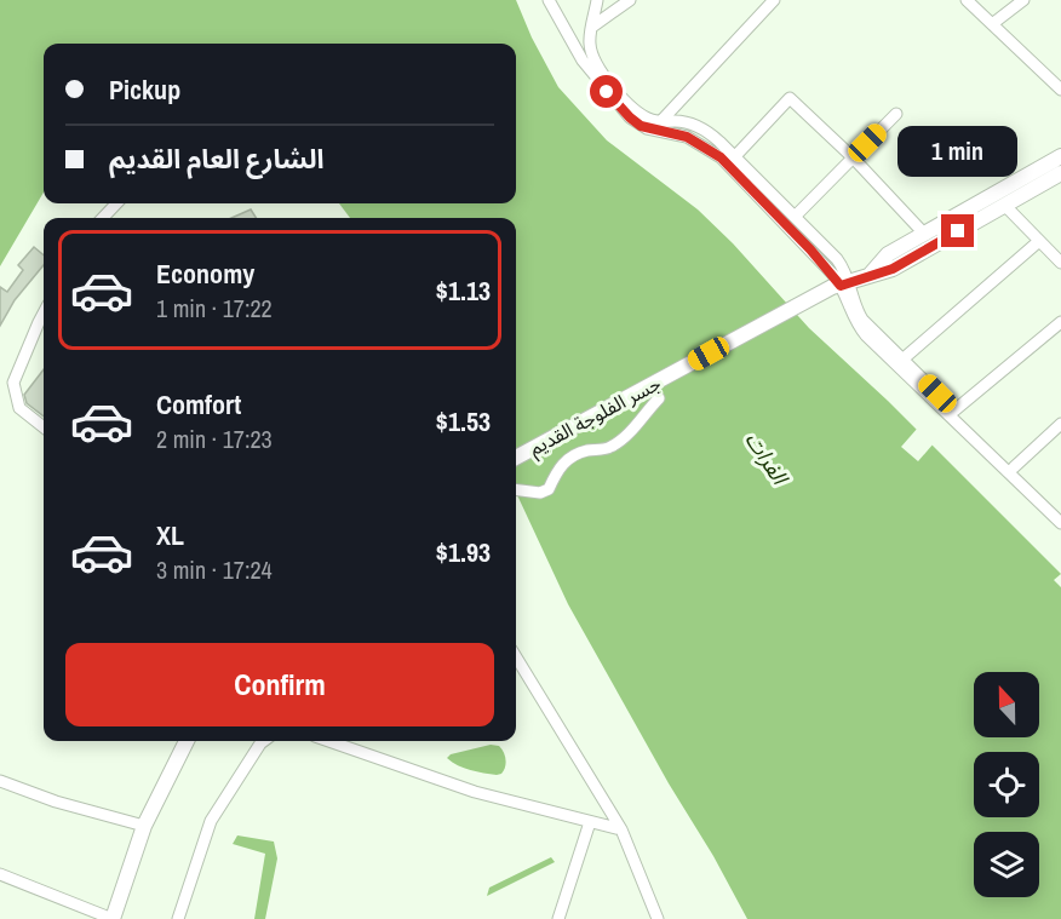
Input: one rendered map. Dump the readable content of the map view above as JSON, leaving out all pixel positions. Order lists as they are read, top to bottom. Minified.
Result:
{"streets":{"main road":["جسر الفلوجة القديم"]},"water":["الفرات"],"north":"top","page":{"banner":["Pickup","الشارع العام القديم"],"bubble":"1 min","list":[{"name":"Economy","note":"1 min · 17:22","value":"$1.13"},{"name":"Comfort","note":"2 min · 17:23","value":"$1.53"},{"name":"XL","note":"3 min · 17:24","value":"$1.93"}],"buttons":"Confirm"}}
